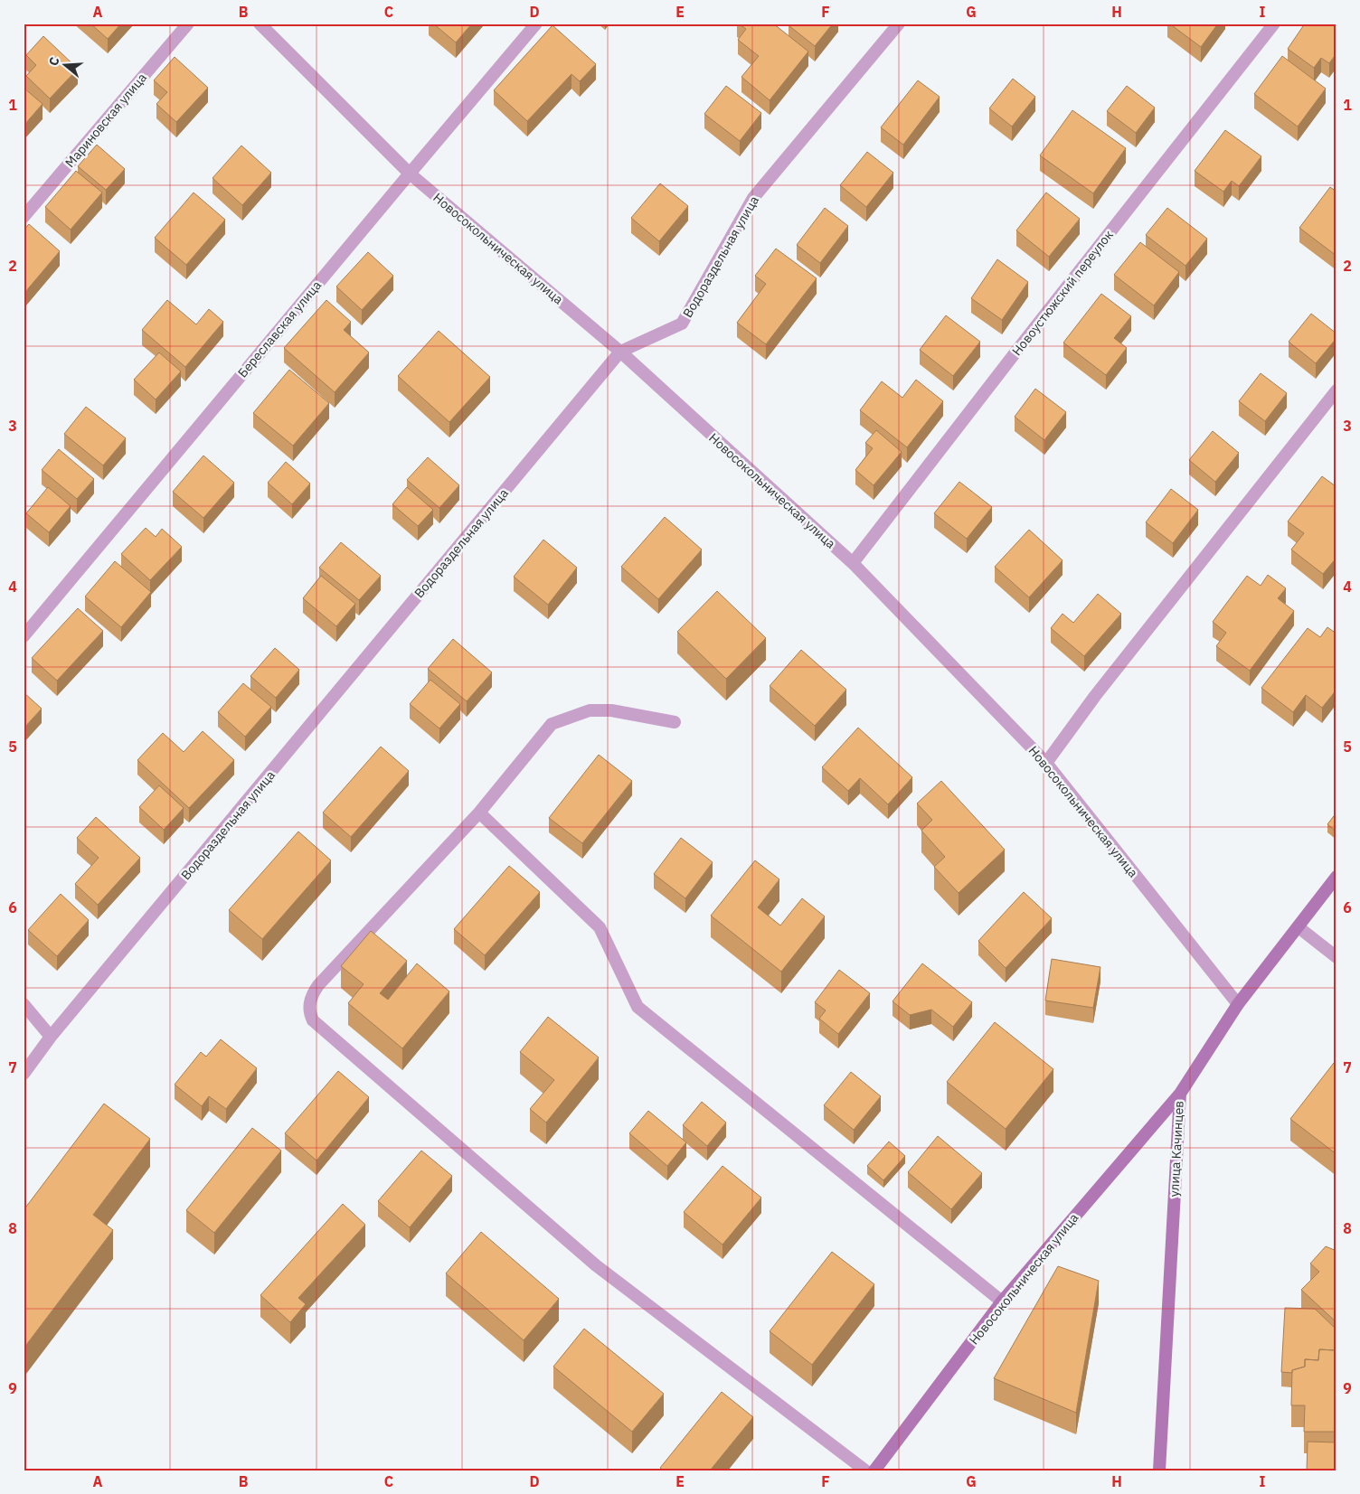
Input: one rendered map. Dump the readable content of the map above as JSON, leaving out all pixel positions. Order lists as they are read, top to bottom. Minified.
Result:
{"streets":{"main road":["Новосокольническая улица","улица Качинцев"],"street":["Мариновская улица","Водораздельная улица","Новоустюжский переулок","Береславская улица"]},"crossings":[["Новосокольническая улица","Водораздельная улица"],["Новосокольническая улица","Новоустюжский переулок"],["Новосокольническая улица","Береславская улица"],["Новосокольническая улица","улица Качинцев"]],"north":"left","grid":{"columns":["A","B","C","D","E","F","G","H","I"],"rows":["1","2","3","4","5","6","7","8","9"]}}
